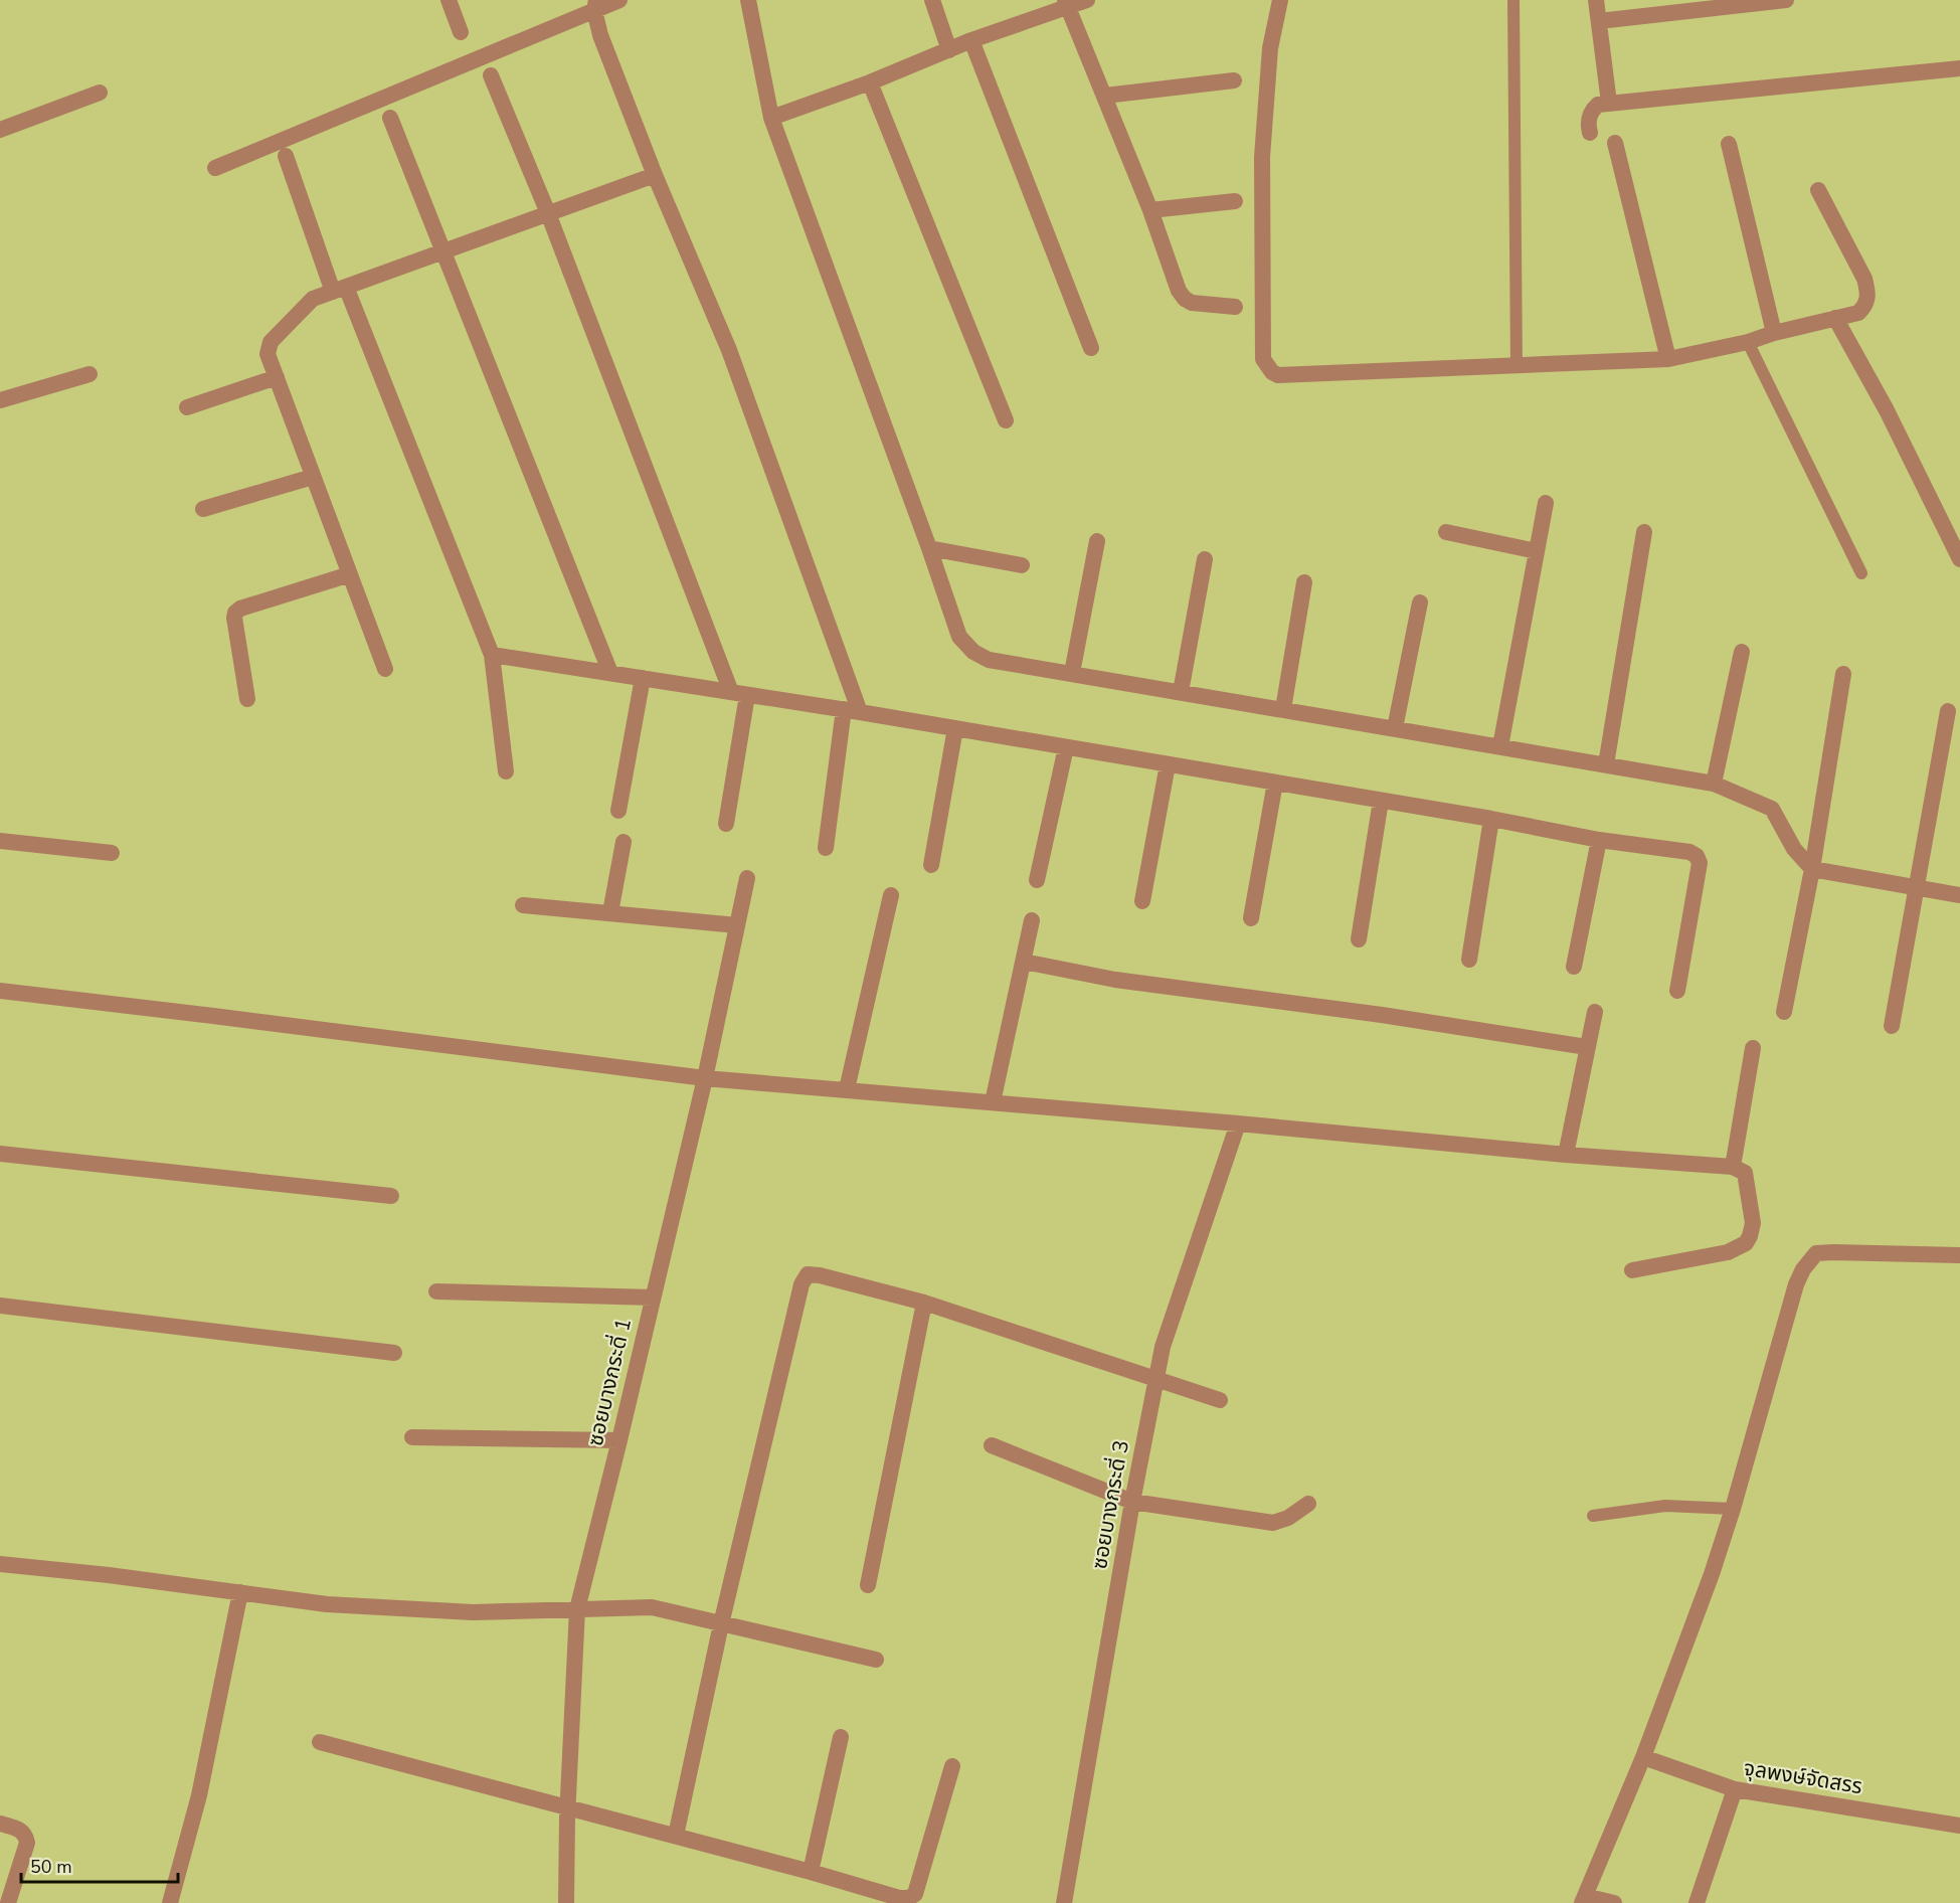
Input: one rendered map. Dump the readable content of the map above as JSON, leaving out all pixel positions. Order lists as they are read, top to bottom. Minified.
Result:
{"streets":{"street":["ซอยบางกระดี่ 1","ซอยบางกระดี่ 3","จุลพงษ์จัดสรร"]},"scale_bar":"50 m"}
